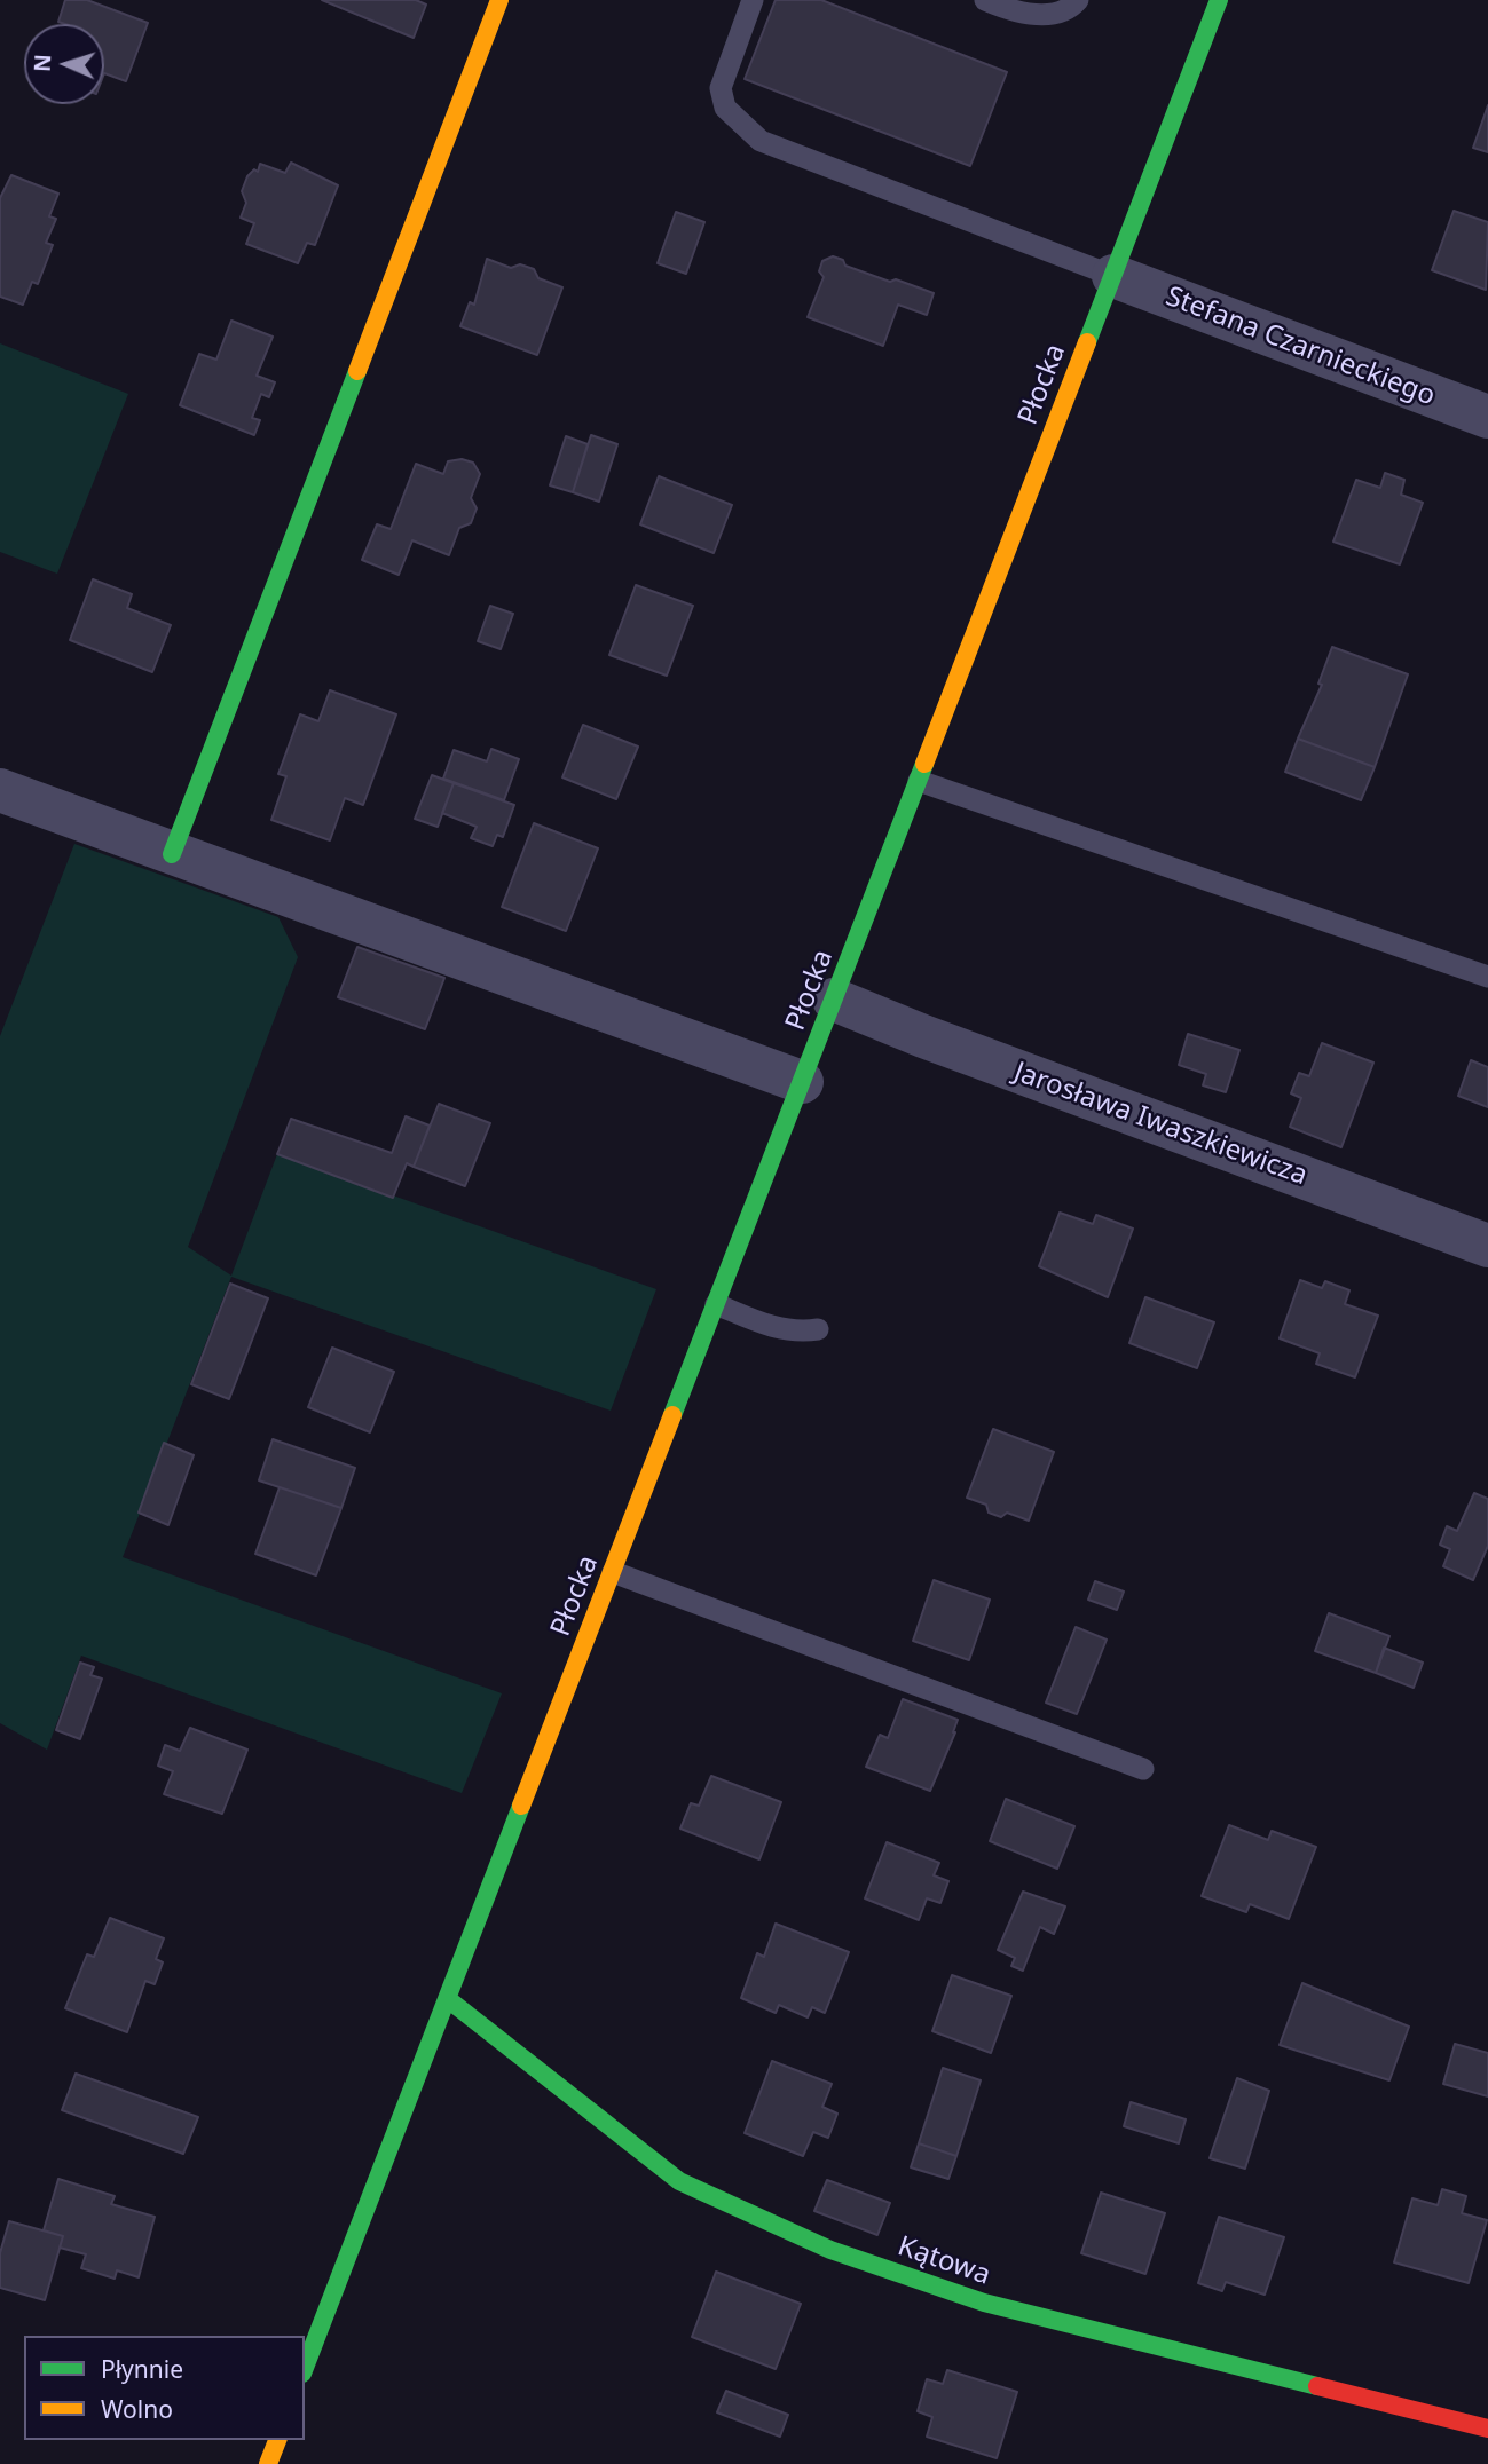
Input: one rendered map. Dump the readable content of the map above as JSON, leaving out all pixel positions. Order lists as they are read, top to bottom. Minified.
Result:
{"streets":{"street":["Stefana Czarnieckiego","Płocka","Jarosława Iwaszkiewicza","Kątowa"]},"crossings":[["Stefana Czarnieckiego","Płocka"],["Płocka","Jarosława Iwaszkiewicza"],["Płocka","Kątowa"]],"legend":["Płynnie","Wolno"],"north":"left"}
